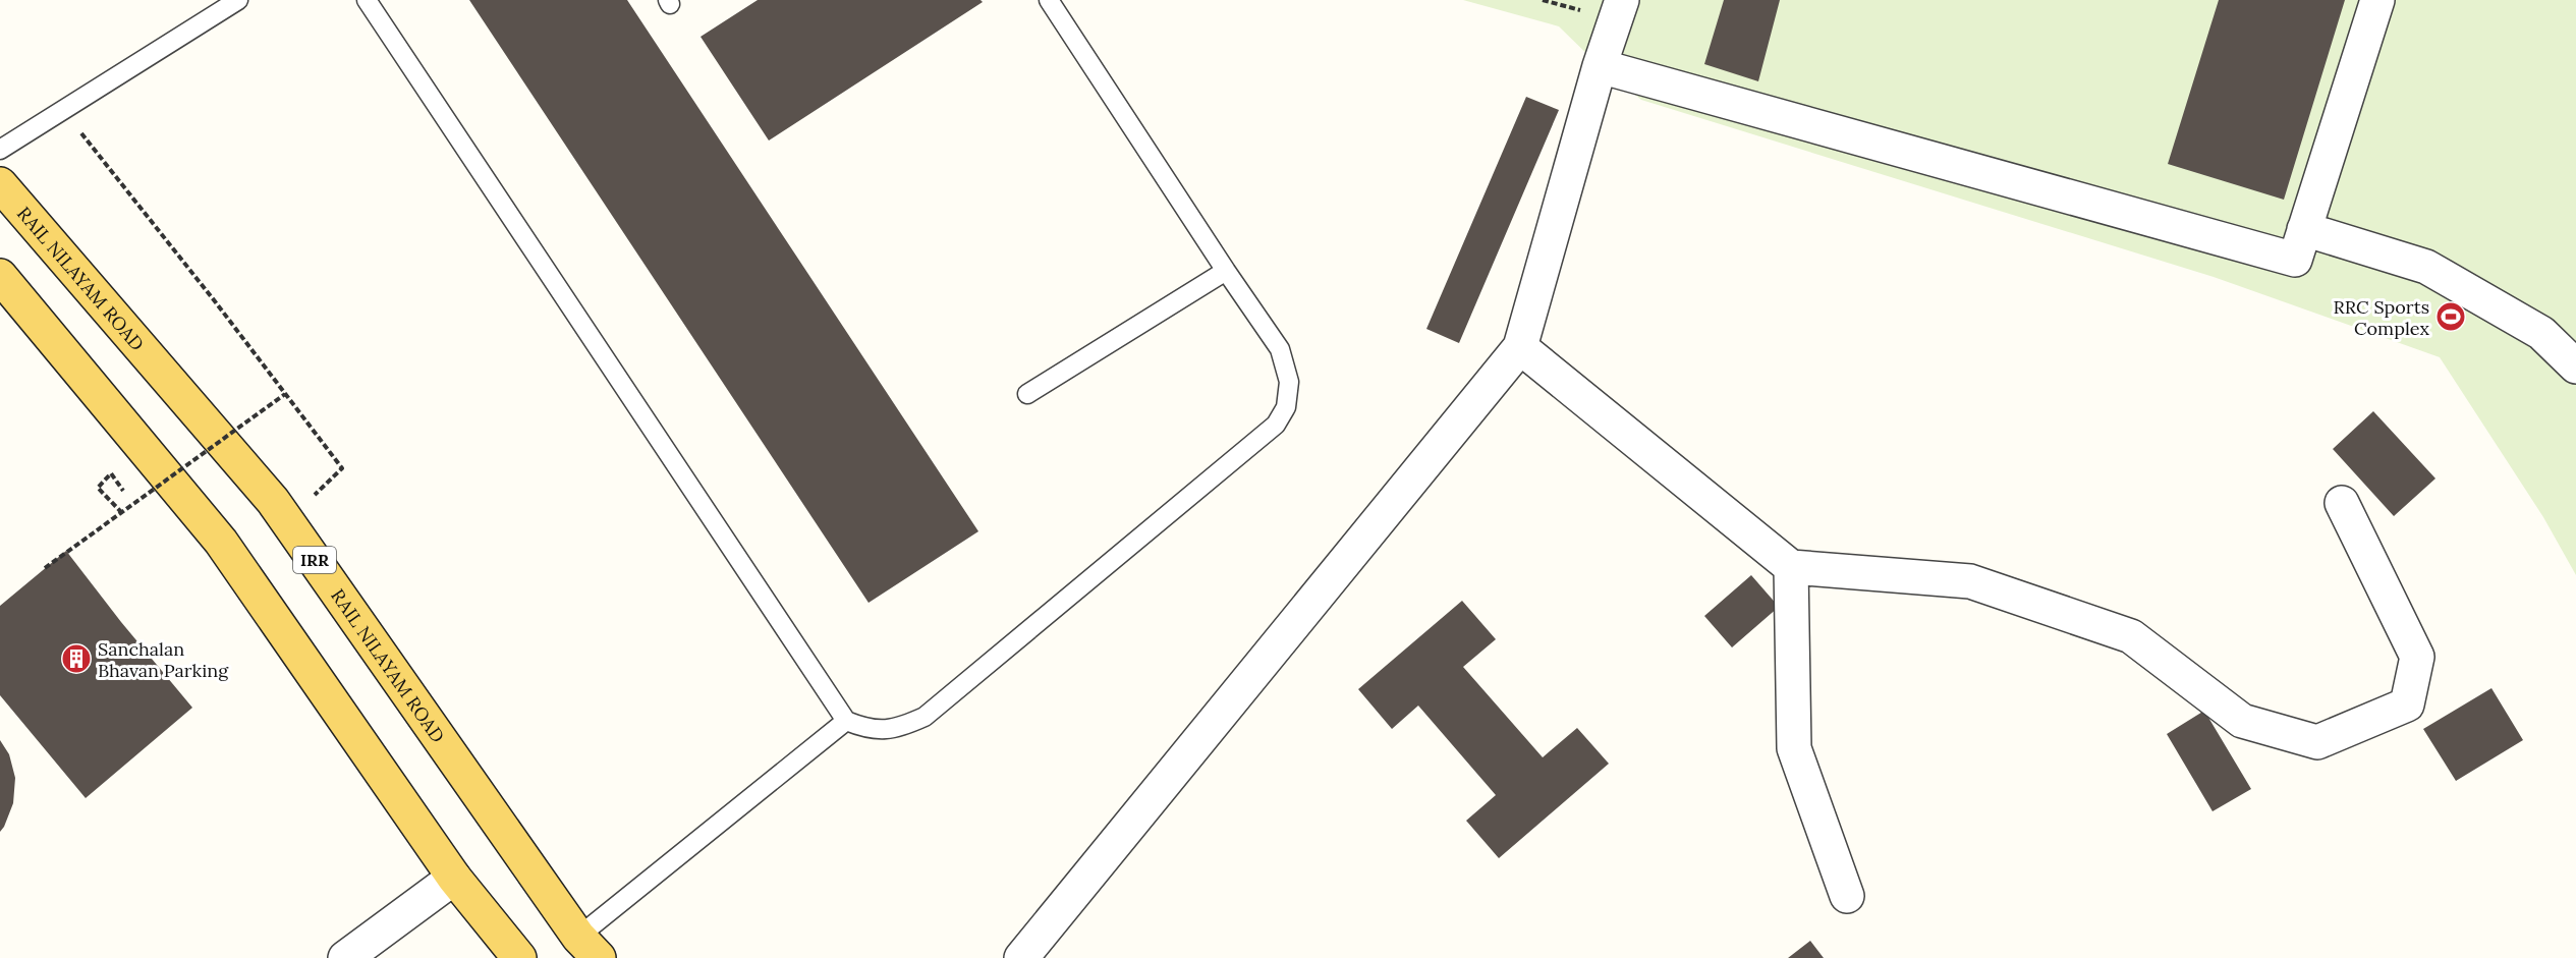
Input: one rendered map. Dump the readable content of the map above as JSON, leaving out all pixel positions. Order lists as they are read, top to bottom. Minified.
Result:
{"streets":{"main road":["RAIL NILAYAM ROAD","IRR"]},"places":{"sports":["RRC Sports Complex"],"building":["Sanchalan Bhavan Parking"]}}
